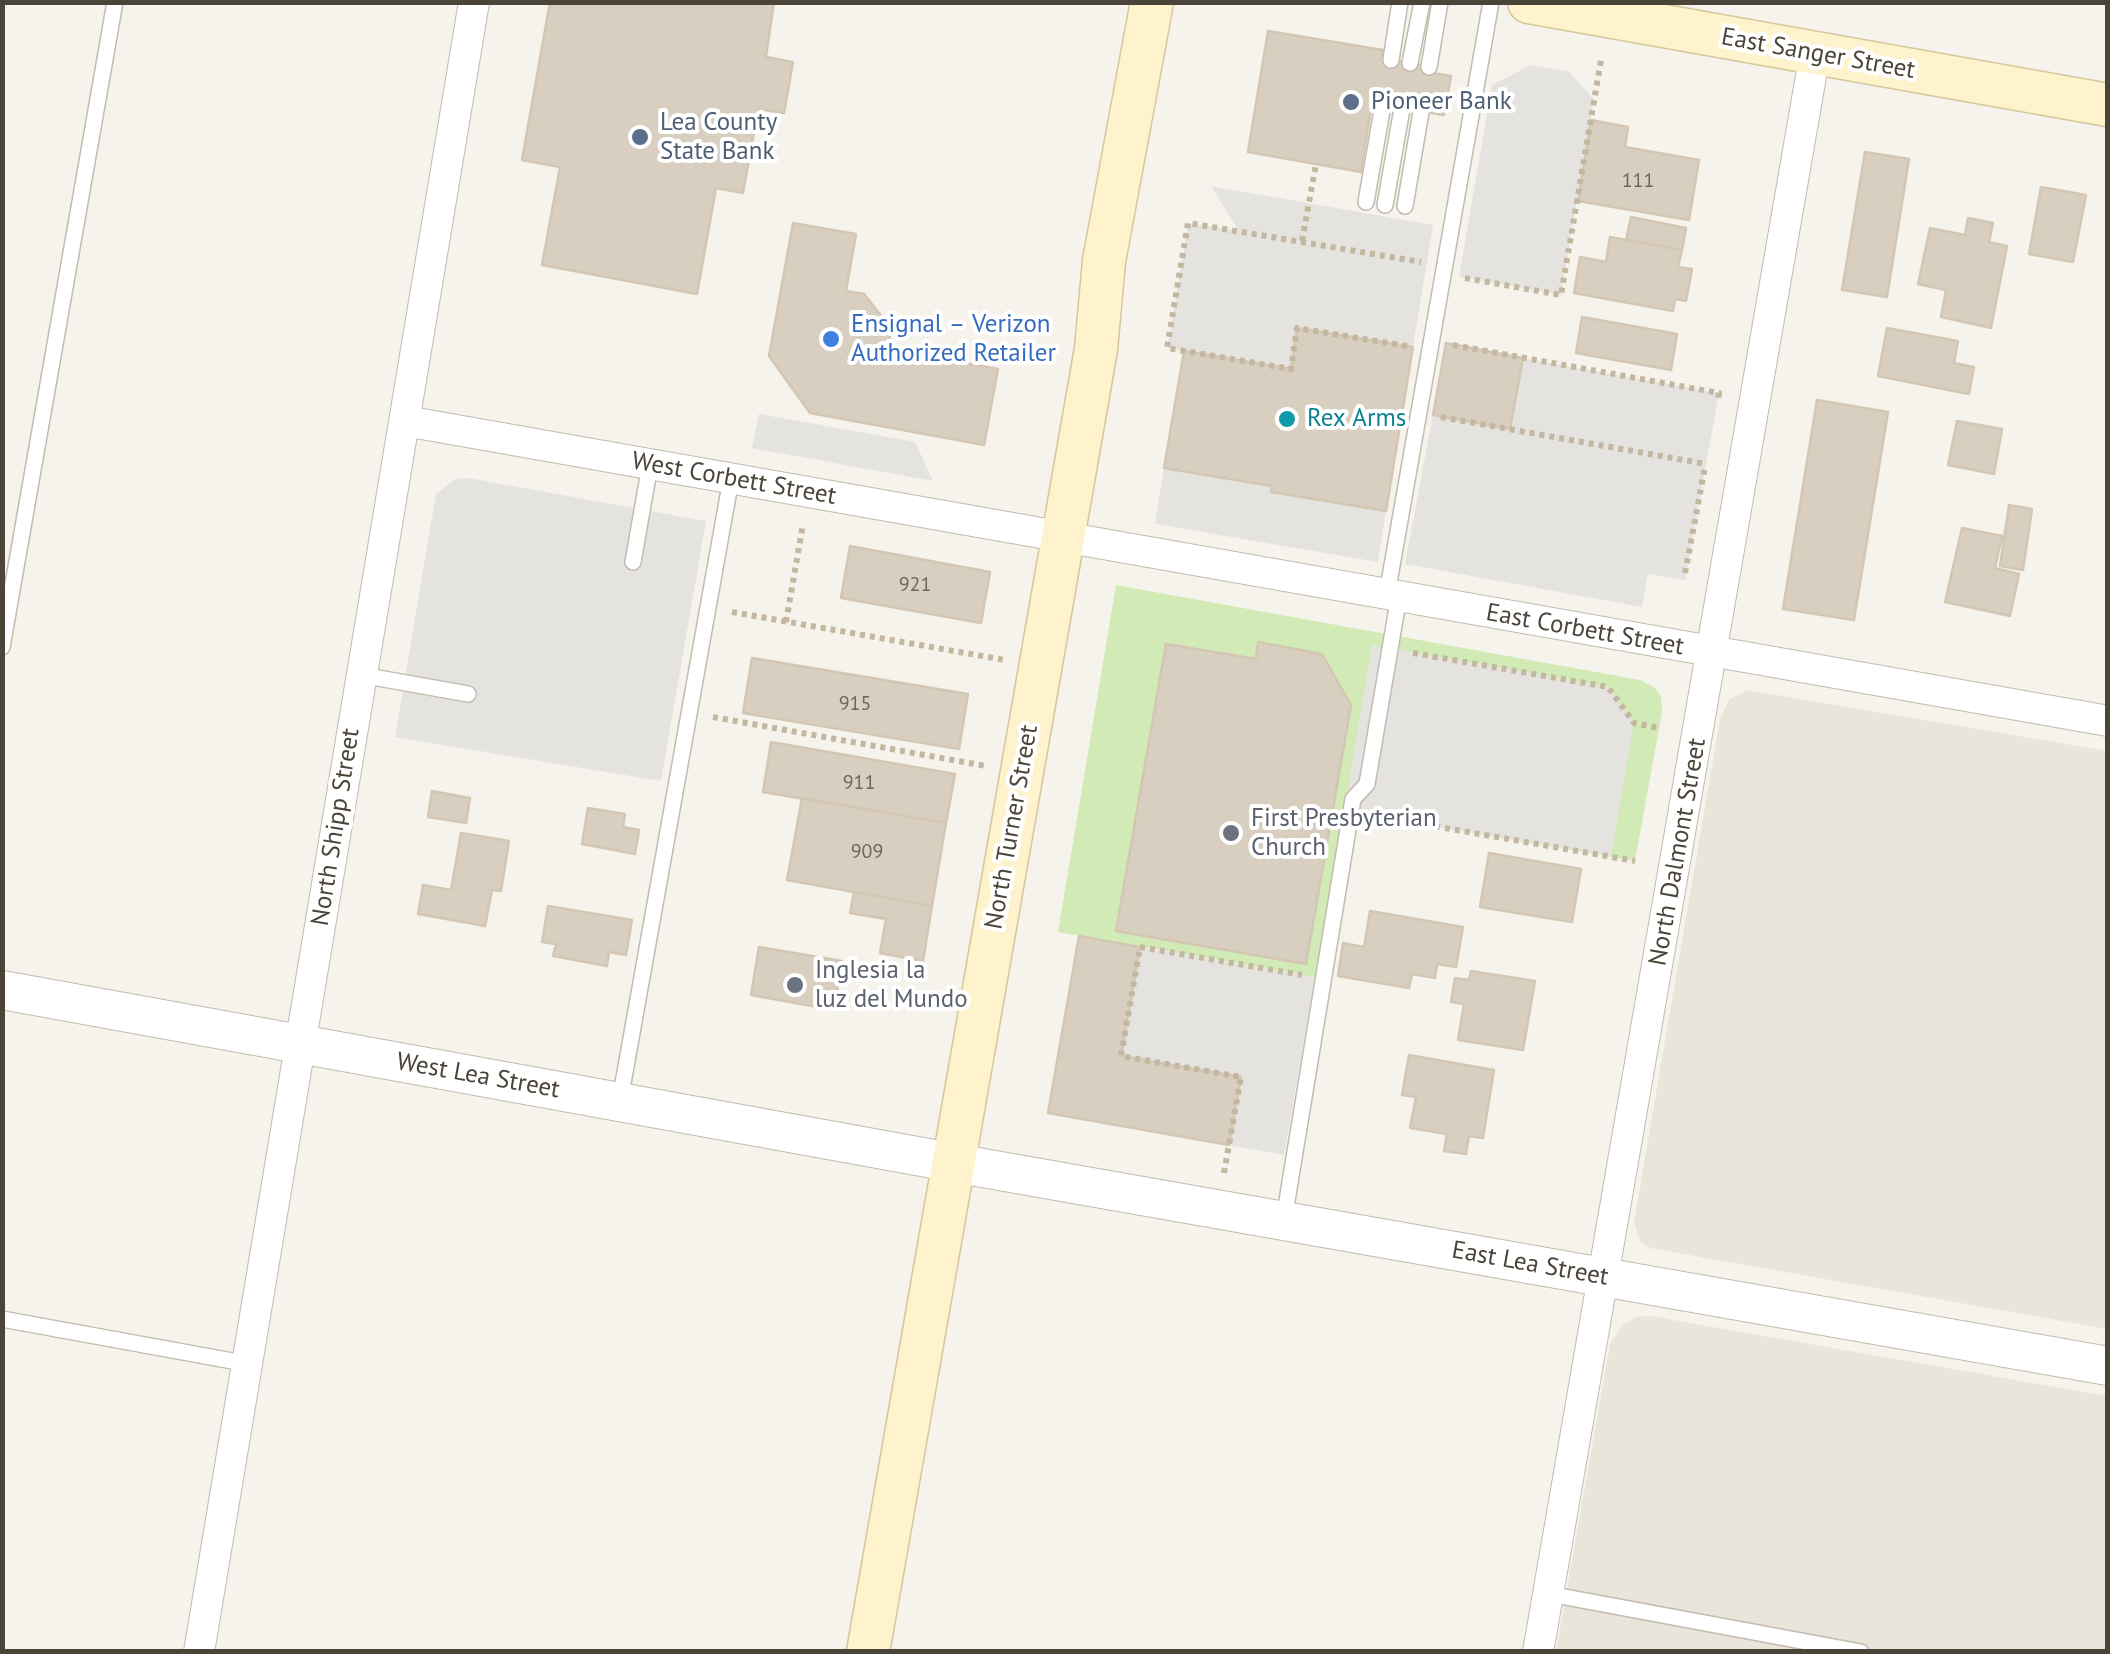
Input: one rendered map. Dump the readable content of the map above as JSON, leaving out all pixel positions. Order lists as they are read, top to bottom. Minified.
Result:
{"streets":{"main road":["East Sanger Street","North Turner Street"],"street":["West Corbett Street","East Corbett Street","North Shipp Street","North Dalmont Street","West Lea Street","East Lea Street"]},"crossings":[["East Sanger Street","North Dalmont Street"],["West Corbett Street","East Corbett Street"],["West Corbett Street","North Shipp Street"],["West Corbett Street","North Turner Street"],["East Corbett Street","North Turner Street"],["East Corbett Street","North Dalmont Street"],["North Shipp Street","West Lea Street"],["North Turner Street","West Lea Street"],["North Turner Street","East Lea Street"],["North Dalmont Street","East Lea Street"],["West Lea Street","East Lea Street"]],"places":["Pioneer Bank","Lea County State Bank","Ensignal – Verizon Authorized Retailer","Rex Arms","First Presbyterian Church","Inglesia la luz del Mundo"],"house_numbers":["111","921","915","911","909"]}
